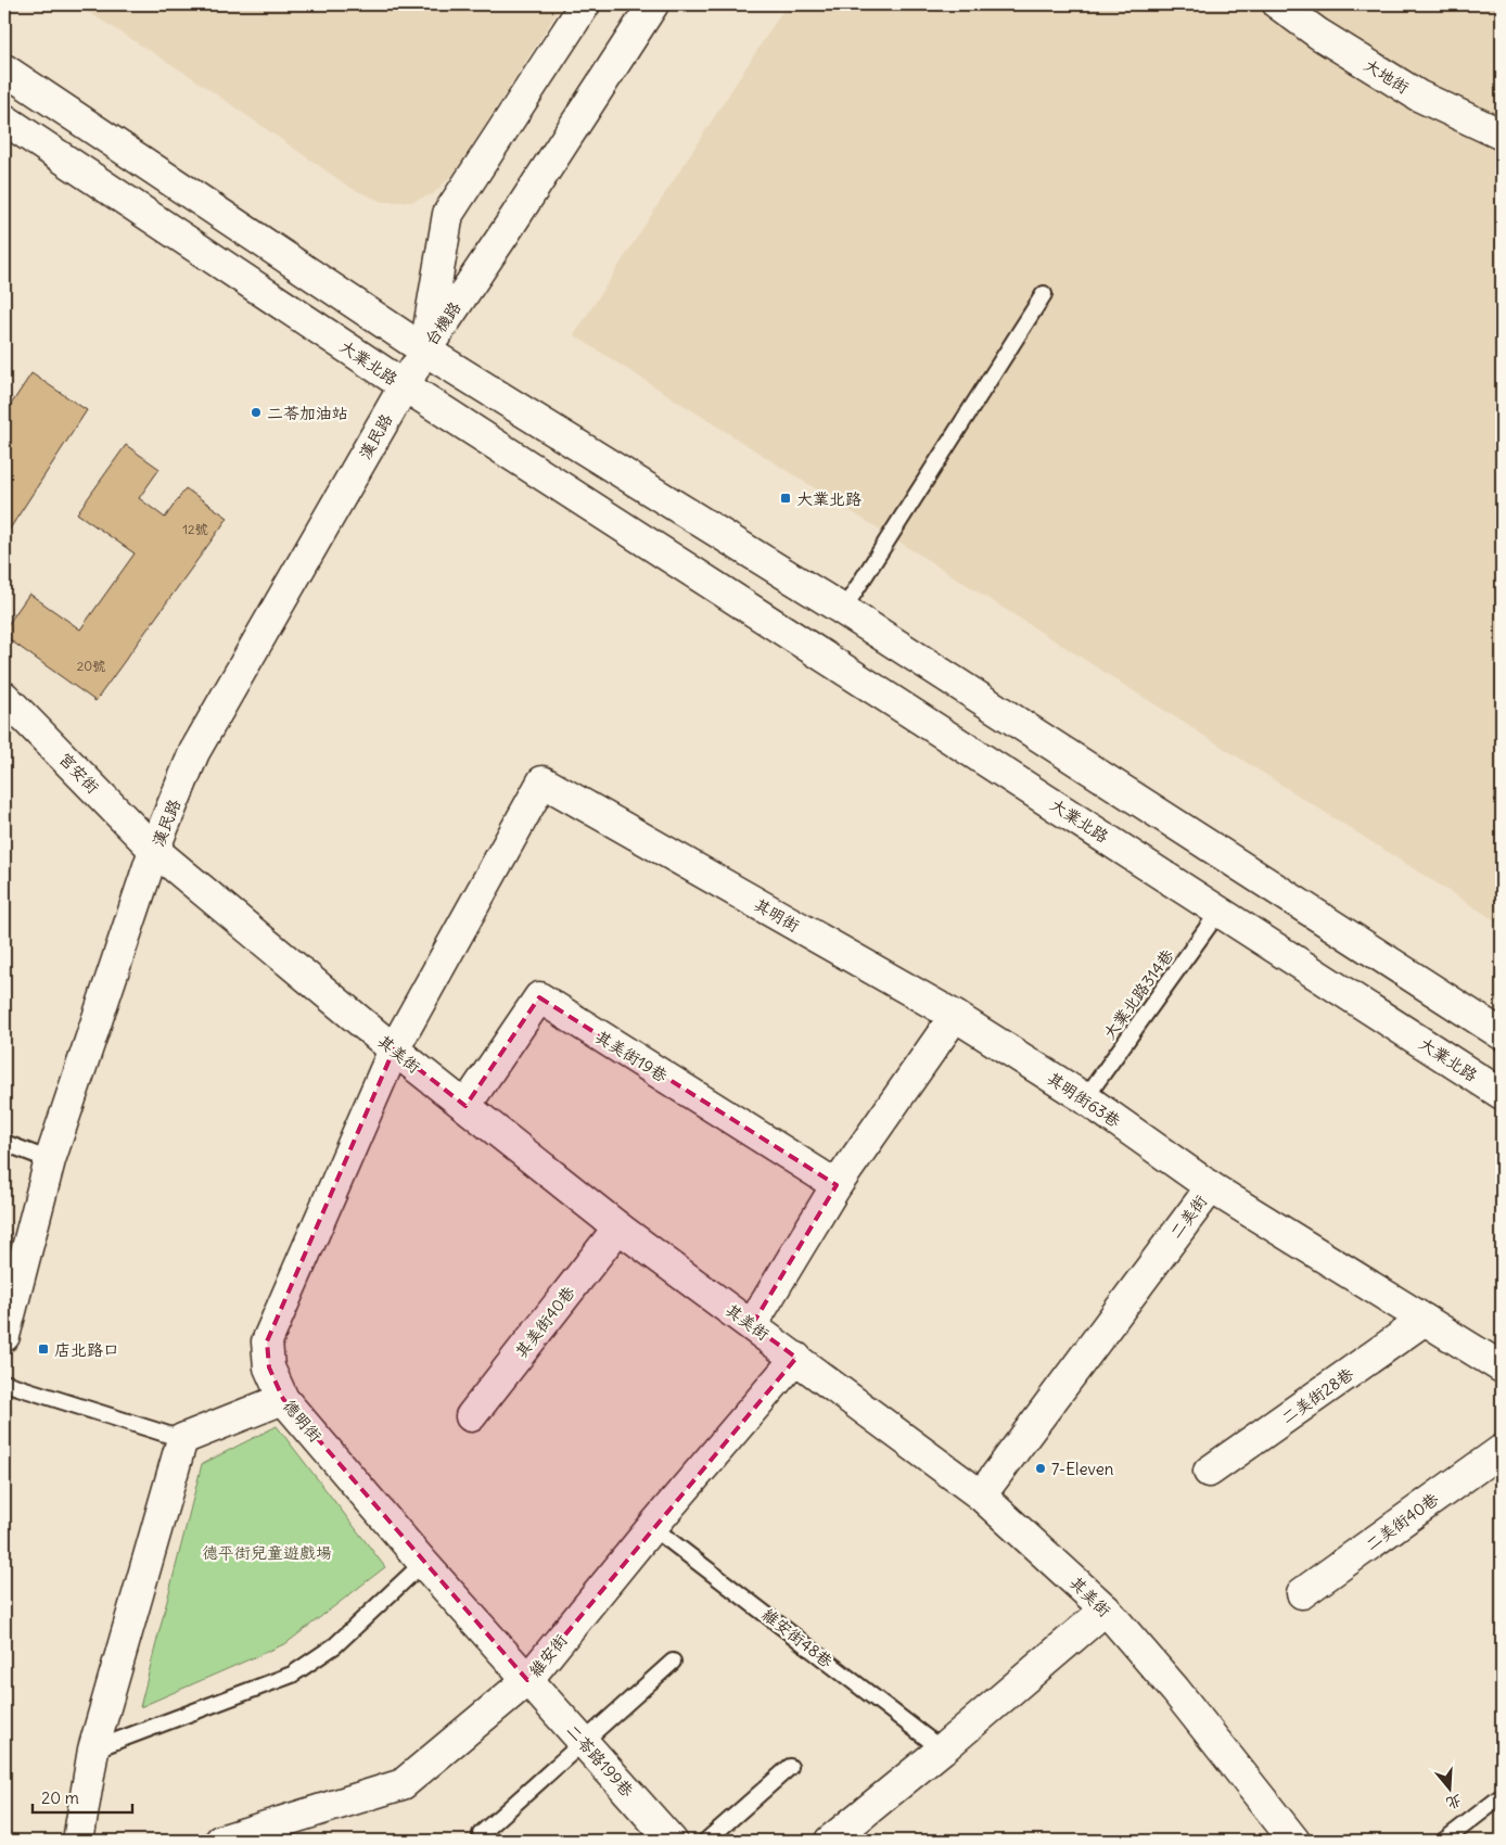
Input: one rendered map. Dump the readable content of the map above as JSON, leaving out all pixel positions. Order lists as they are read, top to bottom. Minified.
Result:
{"streets":{"street":["大地街","台機路","大業北路","漢民路","宮安街","其明街","其美街","其美街19巷","其明街63巷","二美街","其美街40巷","二美街28巷","德明街","二美街40巷","維安街","二苓路199巷"],"lane":["大業北路314巷","維安街48巷"]},"crossings":[["台機路","漢民路"],["大業北路","漢民路"],["大業北路","大業北路314巷"],["漢民路","宮安街"],["漢民路","其美街"],["宮安街","其美街"],["其明街","其美街"],["其明街","其明街63巷"],["其明街","德明街"],["大業北路314巷","其明街63巷"],["其美街","其美街19巷"],["其美街","二美街"],["其美街","其美街40巷"],["其美街","德明街"],["其美街","維安街"],["其明街63巷","二美街"],["二美街","二美街28巷"],["德明街","維安街"],["德明街","二苓路199巷"],["維安街48巷","維安街"],["維安街","二苓路199巷"]],"parks":["德平街兒童遊戲場"],"places":{"other":["二苓加油站","7-Eleven"],"transit":["大業北路","店北路口"]},"house_numbers":["12號","20號"],"scale_bar":"20 m","north":"bottom"}
